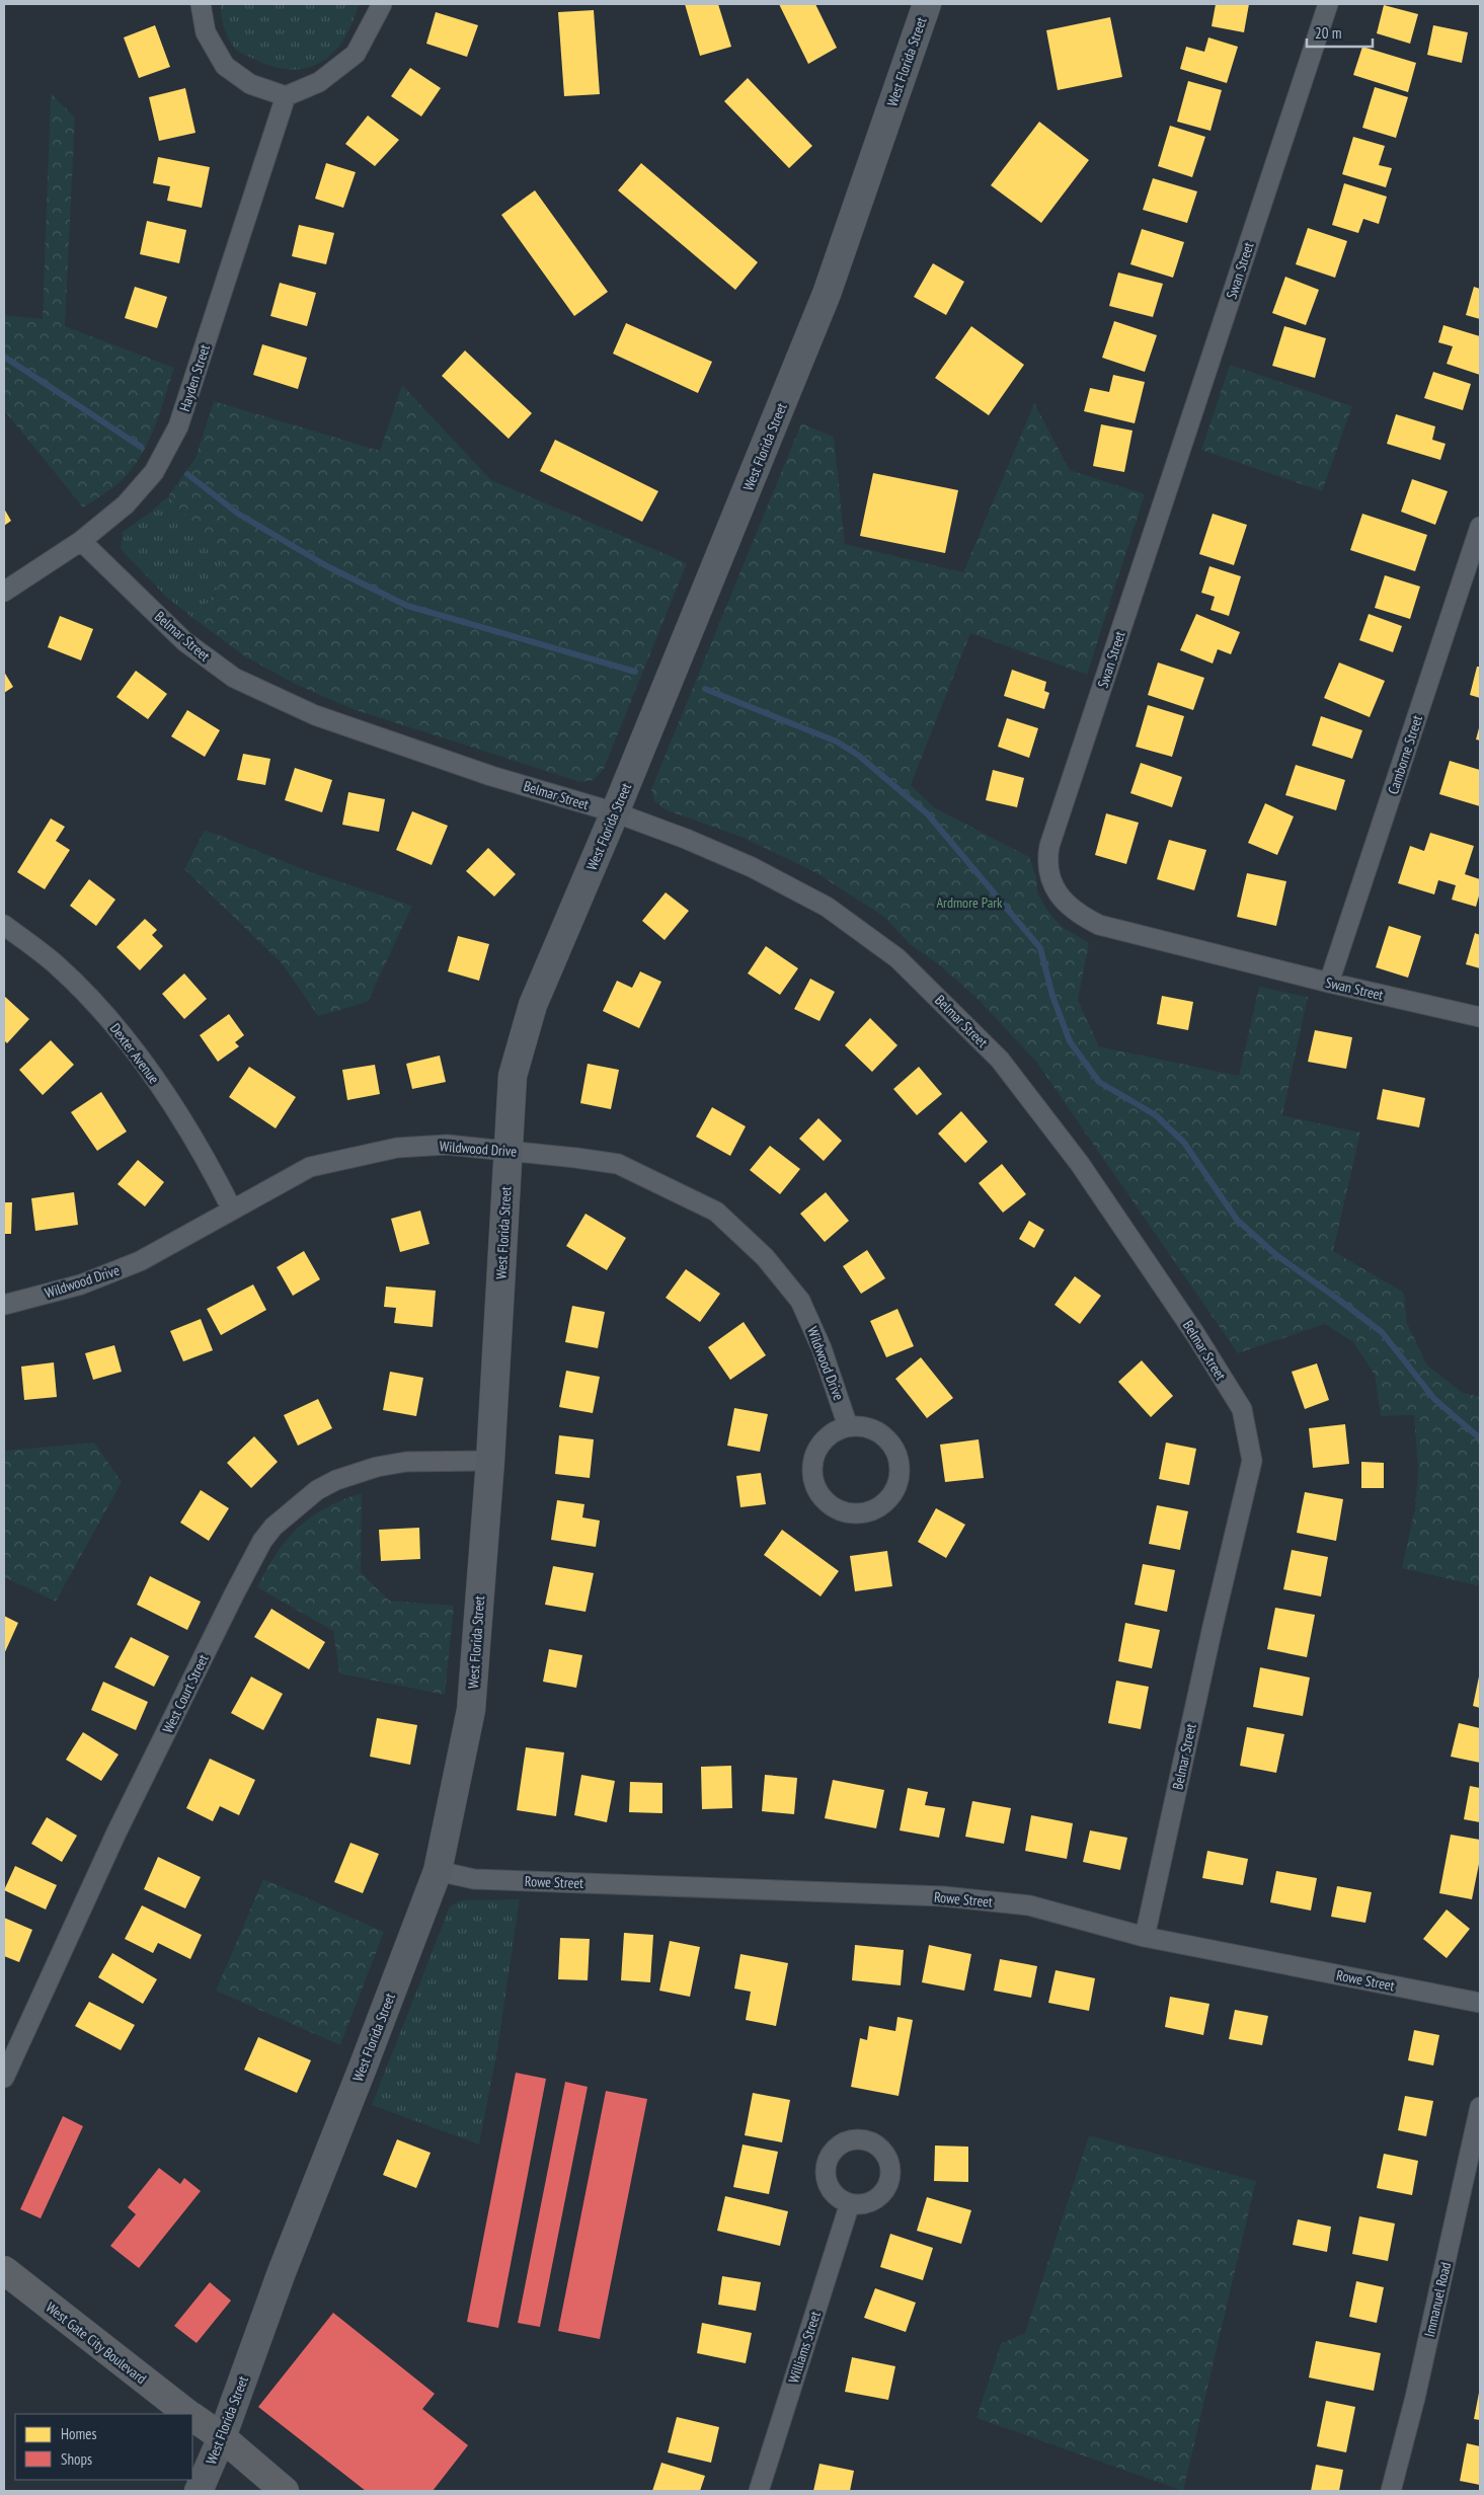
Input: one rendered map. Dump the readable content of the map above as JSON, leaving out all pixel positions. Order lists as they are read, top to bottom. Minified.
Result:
{"streets":{"main road":["West Gate City Boulevard"],"street":["West Florida Street","Swan Street","Hayden Street","Belmar Street","Camborne Street","Dexter Avenue","Wildwood Drive","West Court Street","Rowe Street","Immanuel Road","Williams Street"]},"crossings":[["West Florida Street","Belmar Street"],["West Florida Street","Wildwood Drive"],["West Florida Street","West Court Street"],["West Florida Street","Rowe Street"],["West Florida Street","West Gate City Boulevard"],["Swan Street","Camborne Street"],["Hayden Street","Belmar Street"],["Belmar Street","Rowe Street"],["Dexter Avenue","Wildwood Drive"]],"parks":["Ardmore Park"],"legend":["Homes","Shops"],"scale_bar":"20 m"}
